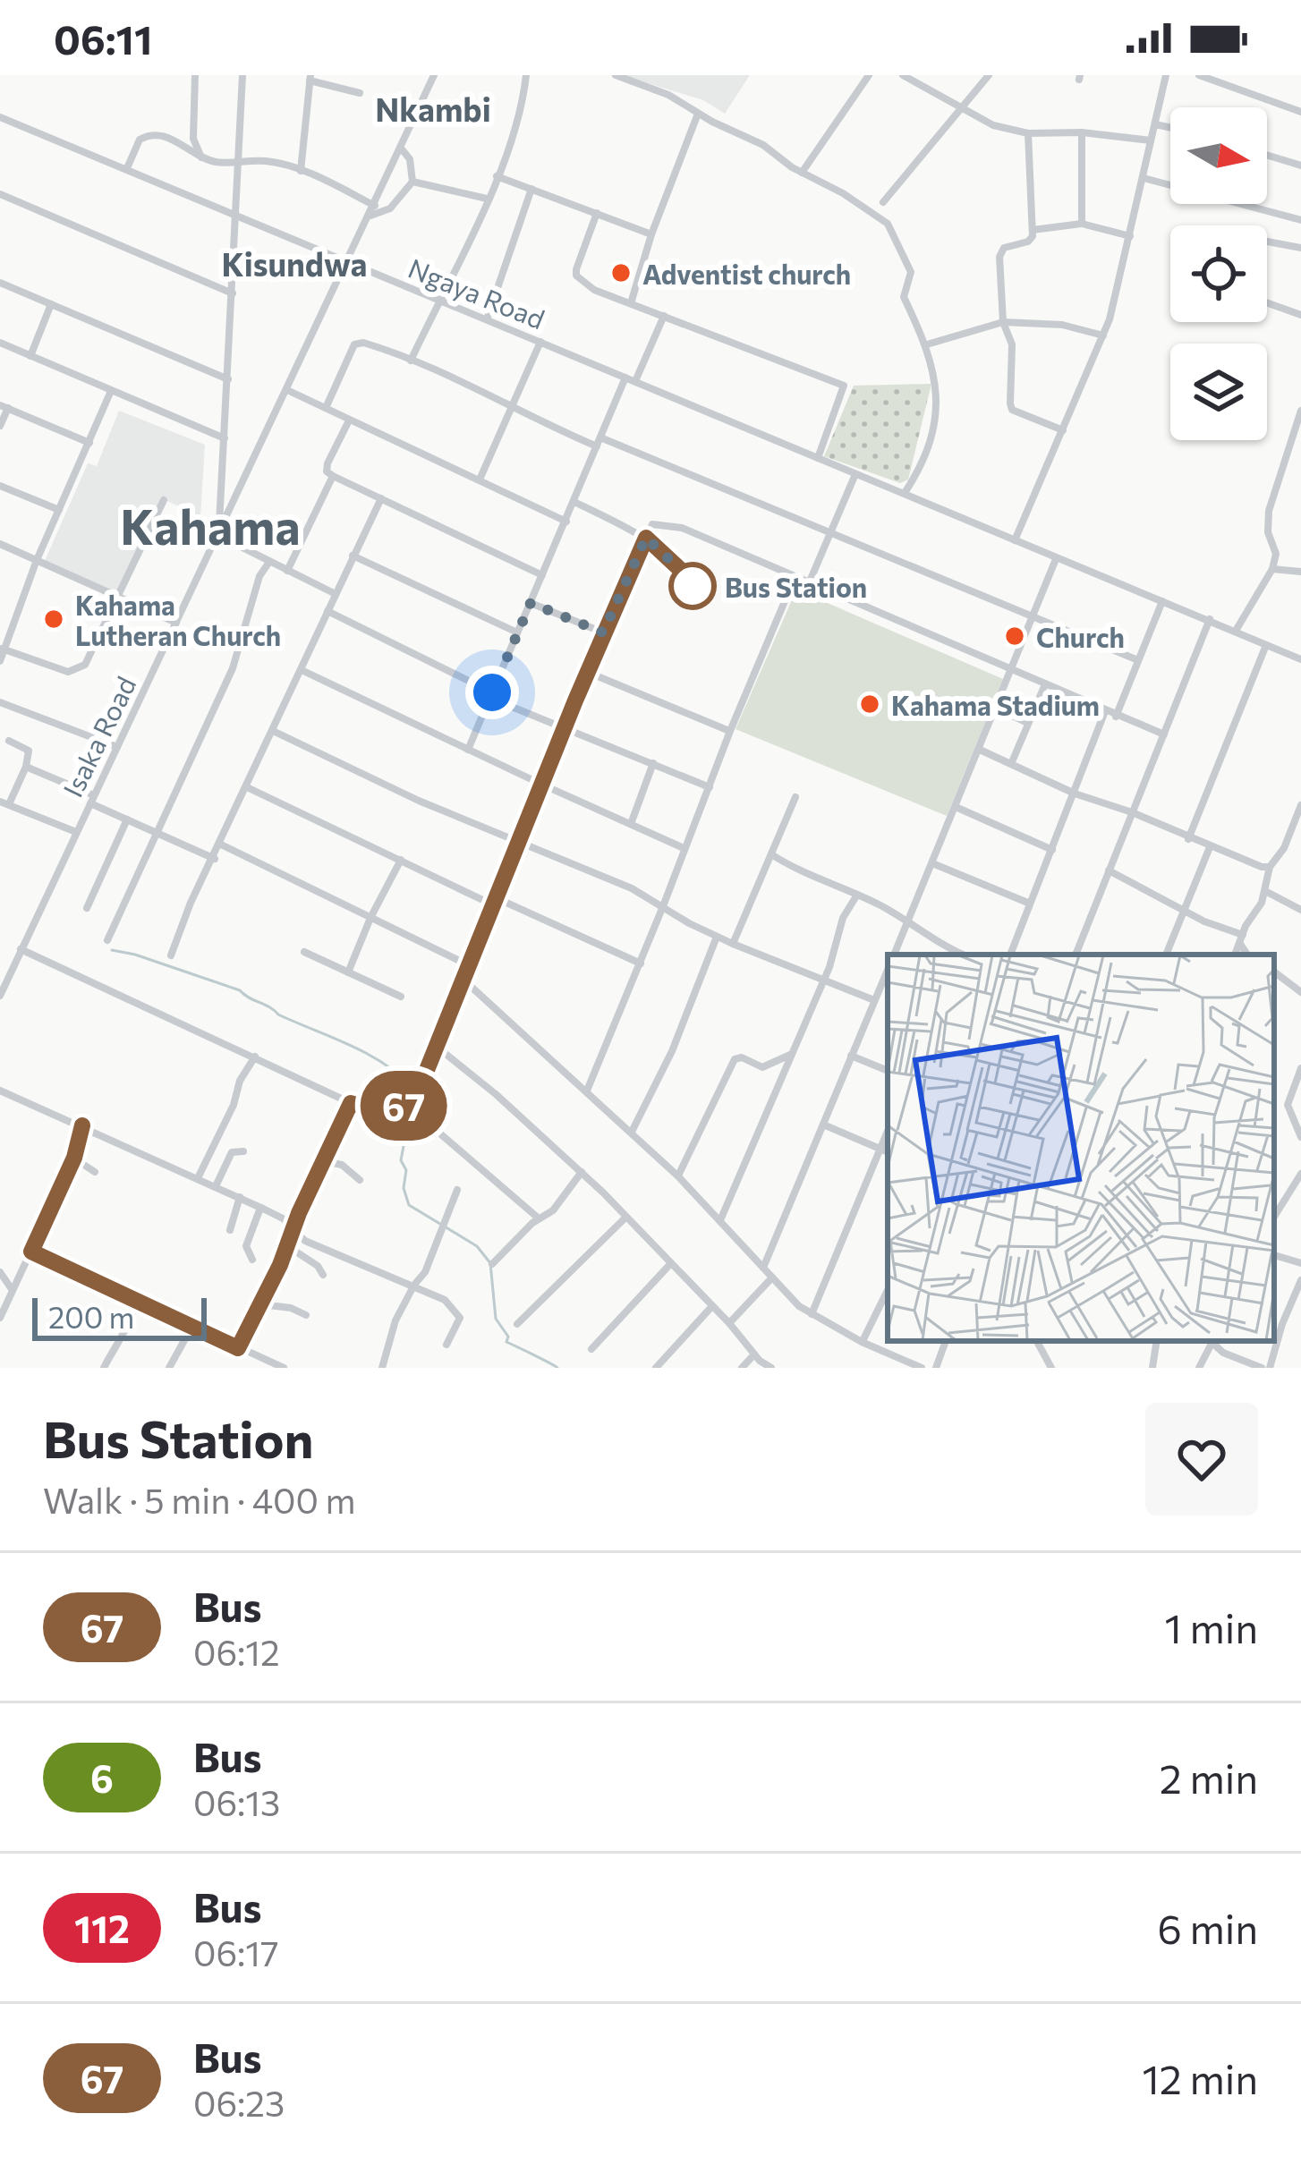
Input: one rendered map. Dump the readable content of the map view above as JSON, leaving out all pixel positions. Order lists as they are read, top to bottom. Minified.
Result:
{"streets":{"street":["Ngaya Road","Isaka Road"]},"crossings":[["Ngaya Road","Isaka Road"]],"districts":["Nkambi","Kisundwa","Kahama"],"places":["Adventist church","Bus Station","Kahama Lutheran Church","Church","Kahama Stadium"],"lines":["bus line 67"],"scale_bar":"200 m","north":"right","page":{"status":"06:11","on_map":"67","scale":"200 m","heading":["Bus Station","Walk · 5 min · 400 m"],"list":[{"mark":"67","name":"Bus","note":"06:12","value":"1 min"},{"mark":"6","name":"Bus","note":"06:13","value":"2 min"},{"mark":"112","name":"Bus","note":"06:17","value":"6 min"},{"mark":"67","name":"Bus","note":"06:23","value":"12 min"}]}}
